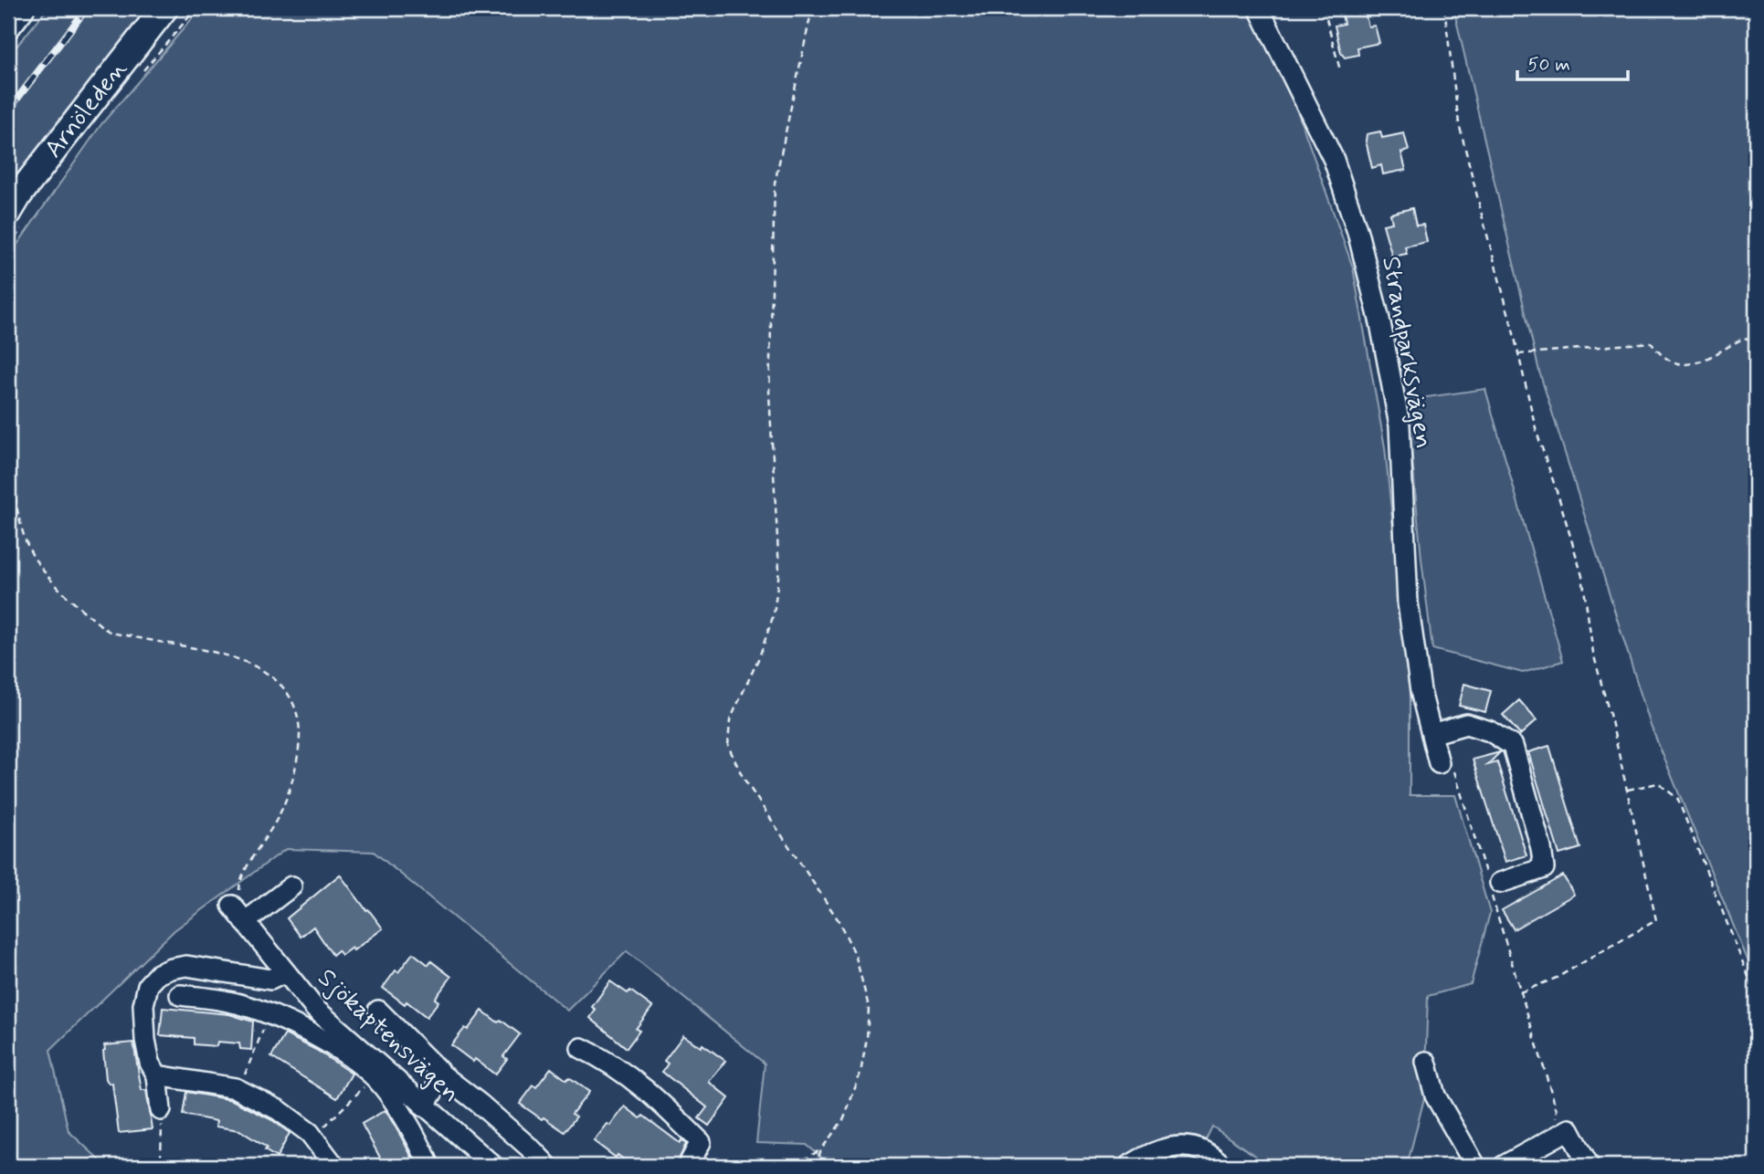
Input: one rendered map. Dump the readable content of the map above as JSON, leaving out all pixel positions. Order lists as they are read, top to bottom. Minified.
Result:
{"streets":{"main road":["Arnöleden"],"street":["Strandparksvägen","Sjökaptensvägen"]},"scale_bar":"50 m"}
